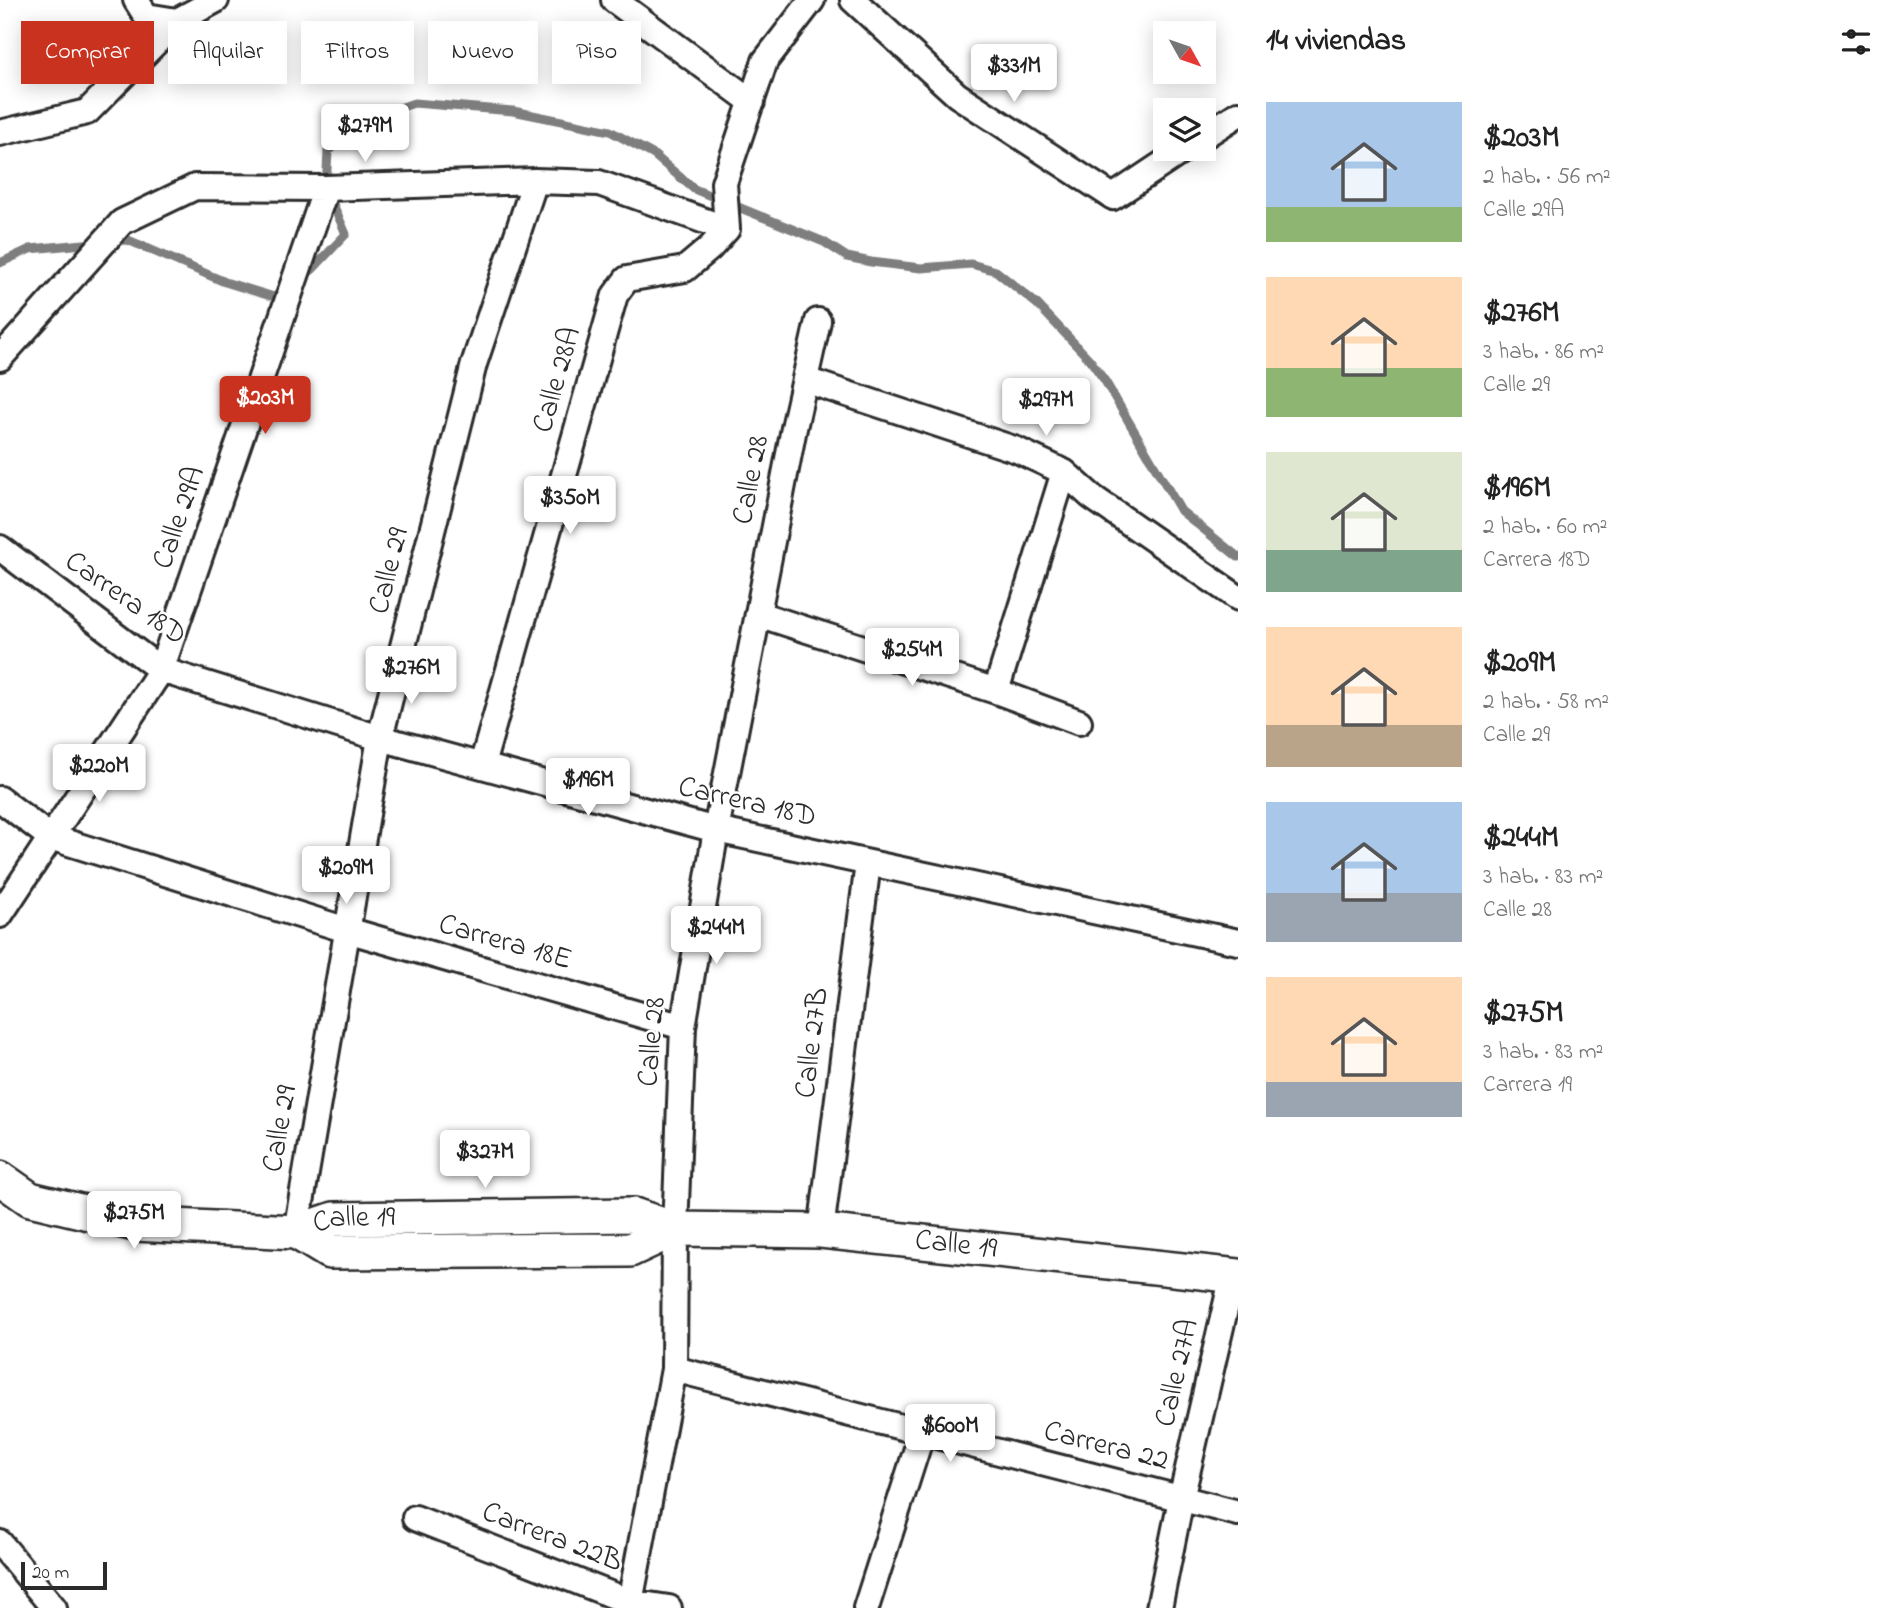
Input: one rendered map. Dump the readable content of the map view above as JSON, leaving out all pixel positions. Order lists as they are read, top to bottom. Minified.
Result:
{"streets":{"main road":["Calle 19"],"street":["Calle 28A","Calle 28","Calle 29A","Calle 29","Carrera 18D","Carrera 18E","Calle 27B","Calle 27A","Carrera 22","Carrera 22B"]},"crossings":[["Calle 28A","Carrera 18D"],["Calle 28","Carrera 18D"],["Calle 28","Carrera 18E"],["Calle 28","Calle 19"],["Calle 28","Carrera 22"],["Calle 28","Carrera 22B"],["Calle 29A","Carrera 18D"],["Calle 29A","Carrera 18E"],["Calle 29","Carrera 18D"],["Calle 29","Carrera 18E"],["Calle 29","Calle 19"],["Carrera 18D","Calle 27B"],["Calle 27B","Calle 19"],["Calle 19","Calle 27A"],["Calle 27A","Carrera 22"]],"scale_bar":"20 m","north":"bottom right","page":{"heading":"14 viviendas","chip":["Comprar","Alquilar","Filtros","Nuevo","Piso"],"price":["$331M","$279M","$203M","$297M","$350M","$254M","$276M","$220M","$196M","$209M","$244M","$327M","$275M","$600M"],"list":[{"name":"$203M","note":"2 hab. · 56 m² · Calle 29A"},{"name":"$276M","note":"3 hab. · 86 m² · Calle 29"},{"name":"$196M","note":"2 hab. · 60 m² · Carrera 18D"},{"name":"$209M","note":"2 hab. · 58 m² · Calle 29"},{"name":"$244M","note":"3 hab. · 83 m² · Calle 28"},{"name":"$275M","note":"3 hab. · 83 m² · Carrera 19"}],"scale":"20 m"}}
